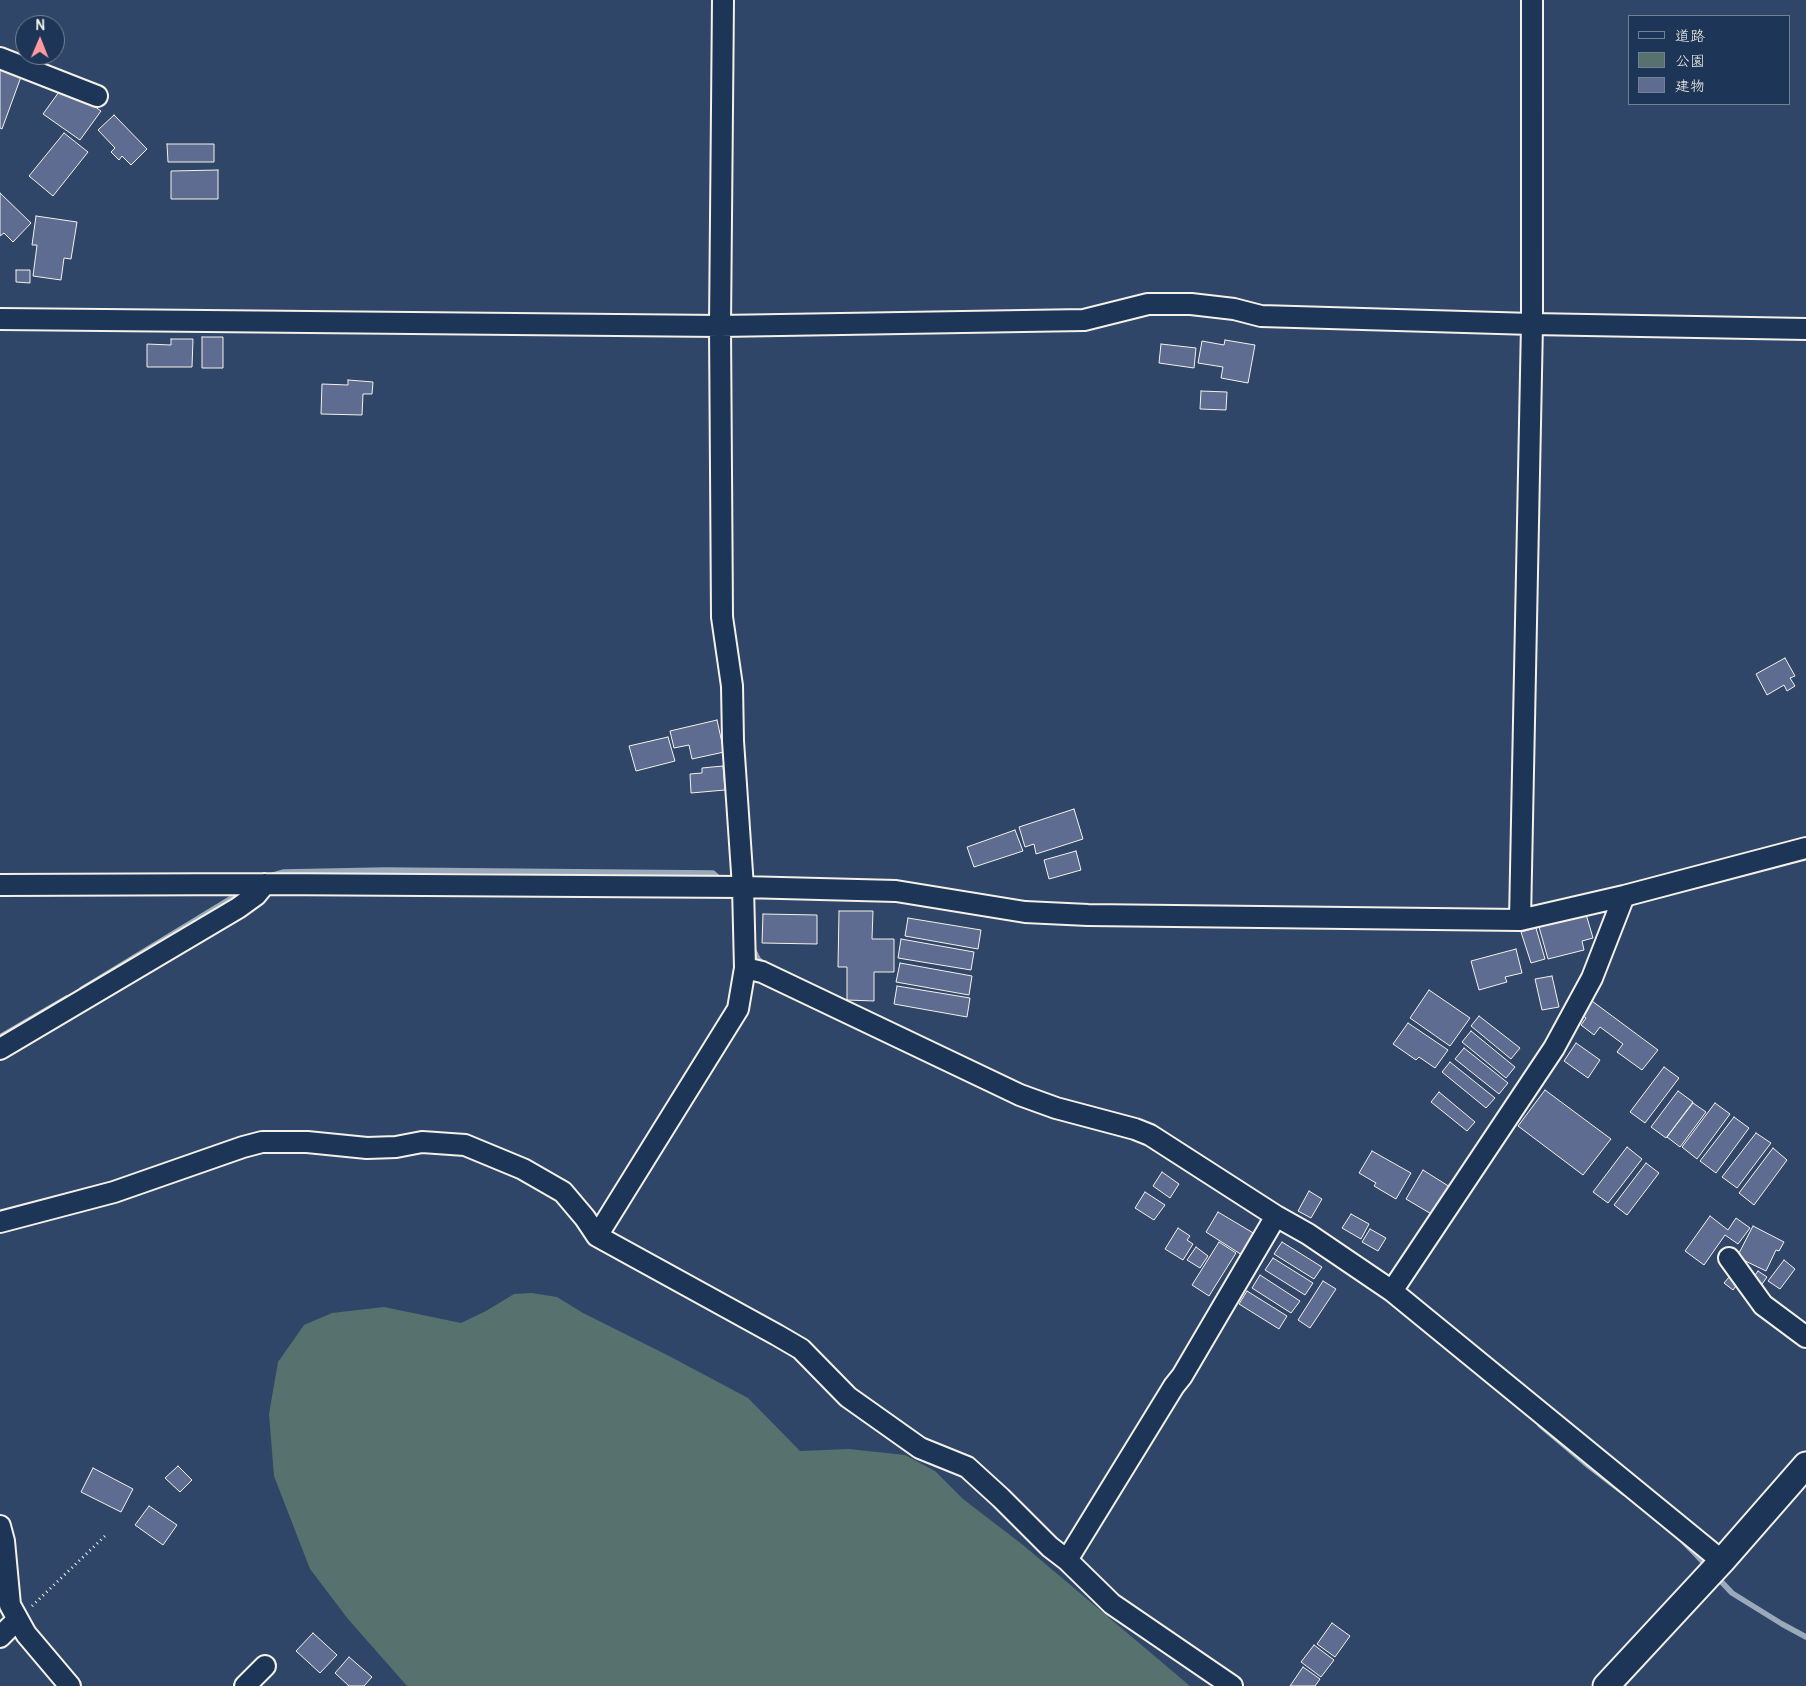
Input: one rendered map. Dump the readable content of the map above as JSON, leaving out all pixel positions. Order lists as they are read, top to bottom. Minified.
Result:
{"legend":["道路","公園","建物"],"north":"top"}
